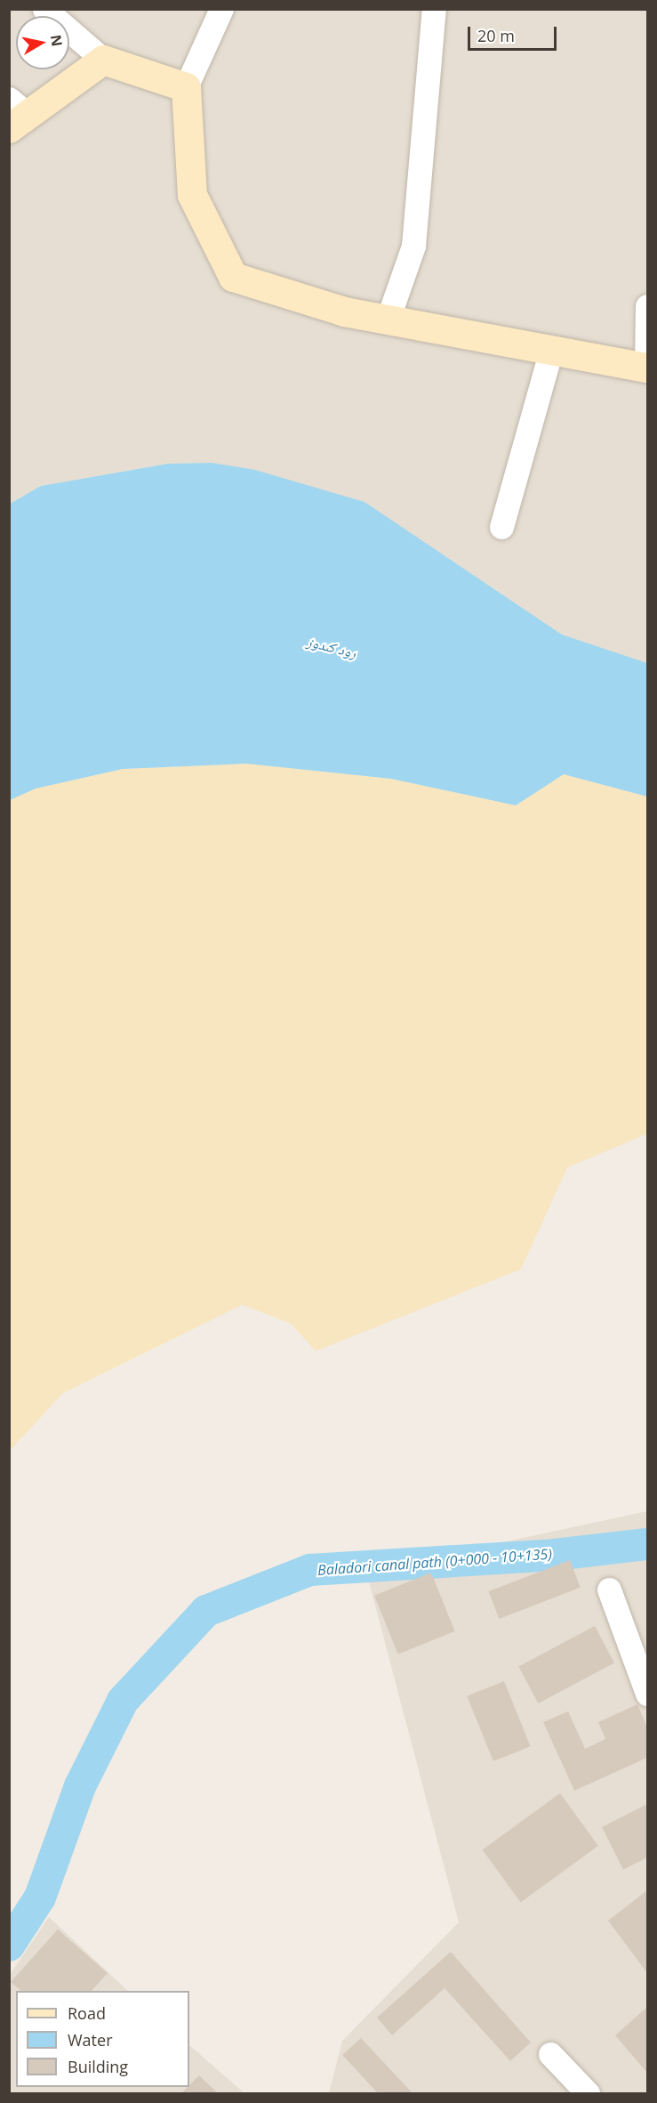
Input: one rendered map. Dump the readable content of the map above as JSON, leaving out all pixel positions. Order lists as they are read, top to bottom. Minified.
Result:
{"water":["رود کندوز","Baladori canal path (0+000 - 10+135)"],"legend":["Road","Water","Building"],"scale_bar":"20 m","north":"right"}
